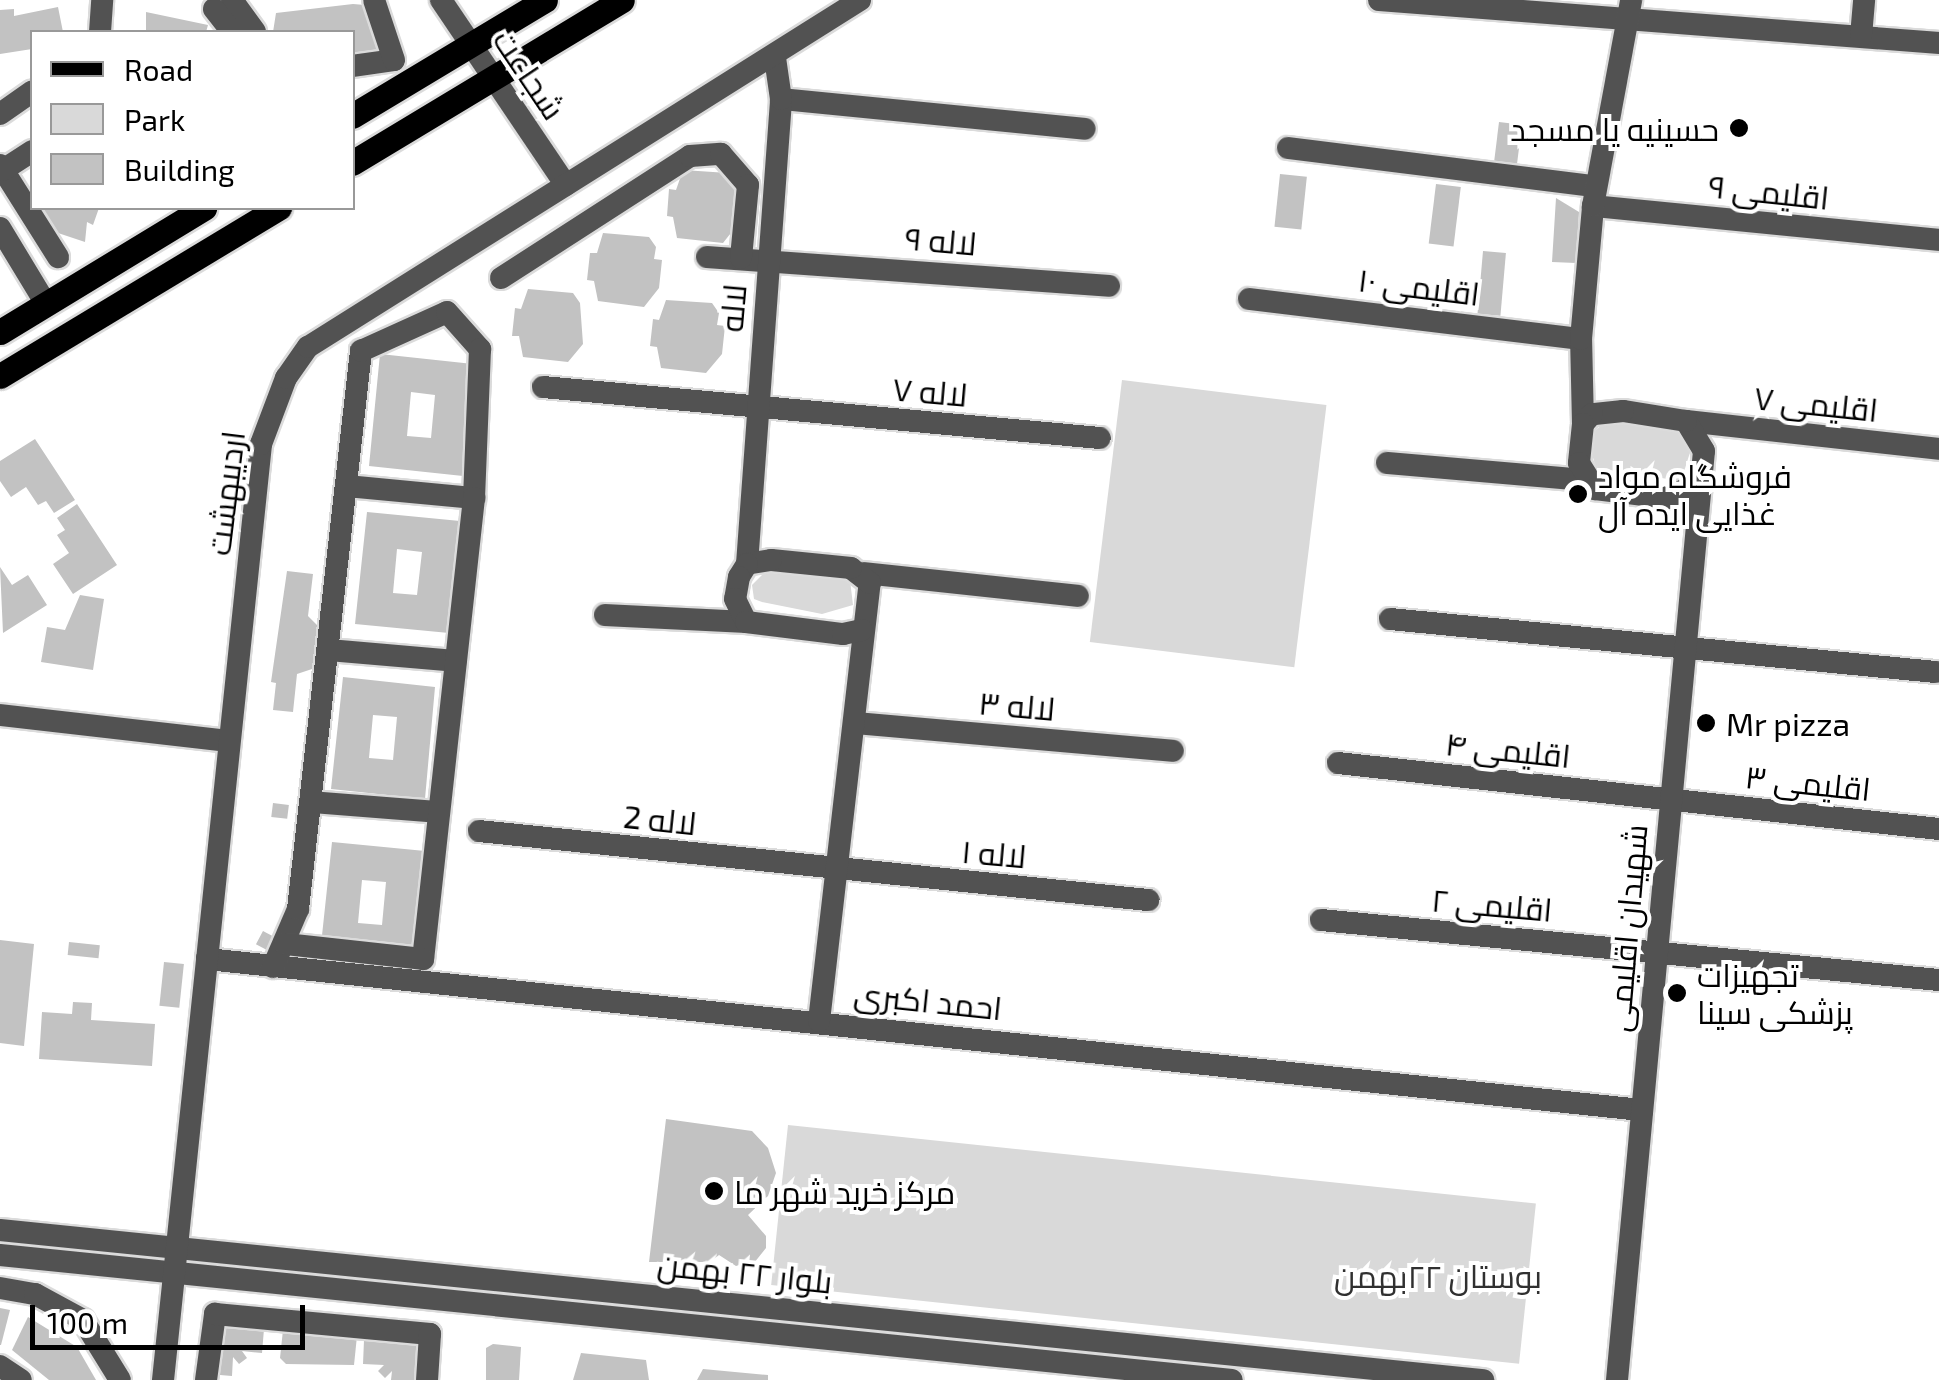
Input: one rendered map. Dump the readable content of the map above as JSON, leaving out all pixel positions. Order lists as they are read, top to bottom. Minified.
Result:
{"streets":{"street":["شجاعت","اقلیمی ۹","لاله ۹","اقلیمی ۱۰","لاله","لاله ۷","اقلیمی ۷","اردیبهشت","لاله ۳","اقلیمی ۴","اقلیمی ۳","لاله 2","لاله ۱","اقلیمی ۲","شهیدان اقلیمی","احمد اکبری","بلوار ۲۲ بهمن"]},"crossings":[["شجاعت","اردیبهشت"],["لاله ۹","لاله"],["لاله","لاله ۷"],["لاله","اردیبهشت"],["اقلیمی ۷","شهیدان اقلیمی"],["اردیبهشت","احمد اکبری"],["اردیبهشت","بلوار ۲۲ بهمن"],["اقلیمی ۴","اقلیمی ۳"],["اقلیمی ۴","شهیدان اقلیمی"],["اقلیمی ۳","شهیدان اقلیمی"],["لاله 2","لاله ۱"],["اقلیمی ۲","شهیدان اقلیمی"],["شهیدان اقلیمی","احمد اکبری"]],"parks":["بوستان ۲۲بهمن"],"places":["حسینیه یا مسجد","فروشگاه مواد غذایی ایده آل","Mr pizza","تجهیزات پزشکی سینا","مرکز خرید شهر ما"],"legend":["Road","Park","Building"],"scale_bar":"100 m"}
